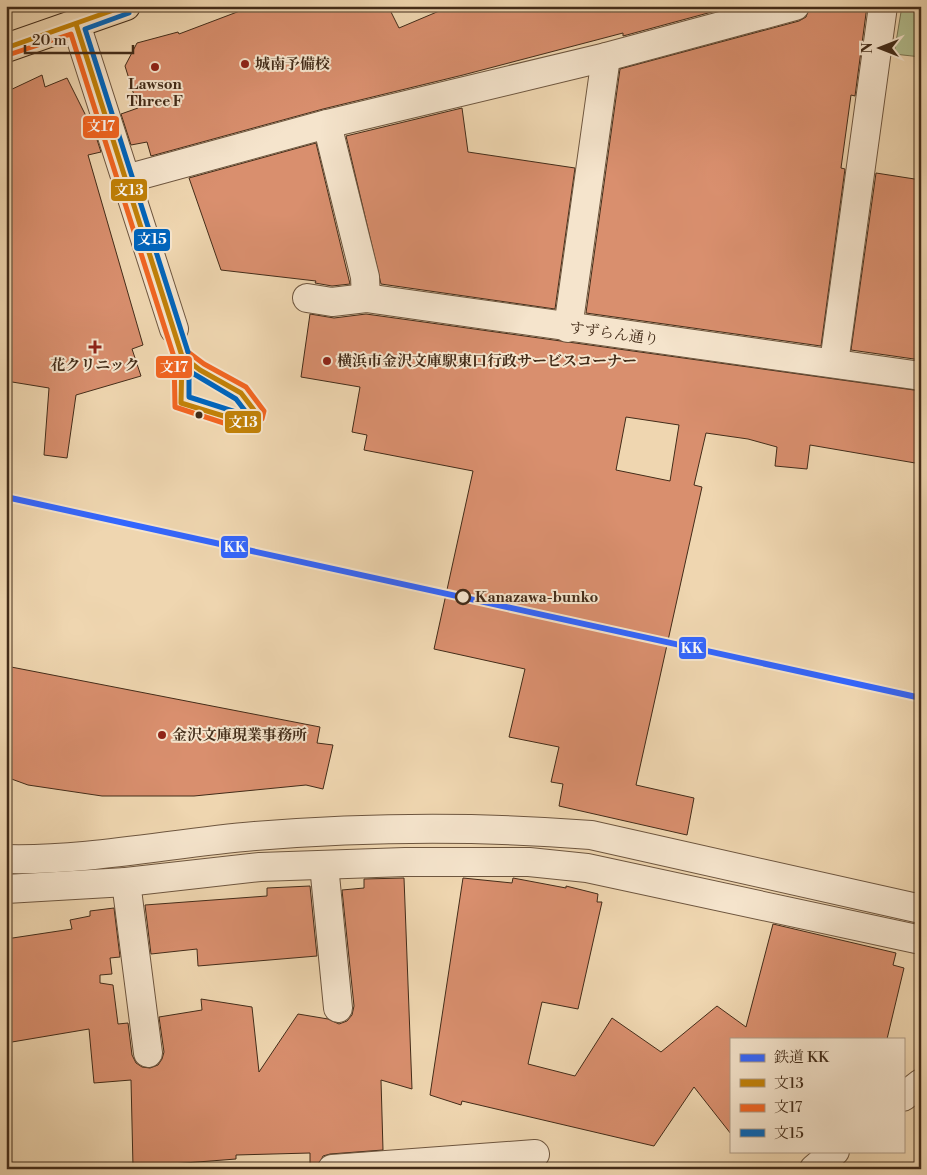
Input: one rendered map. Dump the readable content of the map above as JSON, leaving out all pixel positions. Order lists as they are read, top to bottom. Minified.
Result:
{"streets":{"street":["すずらん通り"]},"places":{"other":["城南予備校","Lawson Three F","横浜市金沢文庫駅東口行政サービスコーナー","Kanazawa-bunko","金沢文庫現業事務所"],"health":["花クリニック"]},"lines":["transit line 文13","transit line 文15","transit line 文17","rail line KK"],"legend":["鉄道 KK","文13","文17","文15"],"scale_bar":"20 m","north":"left"}
